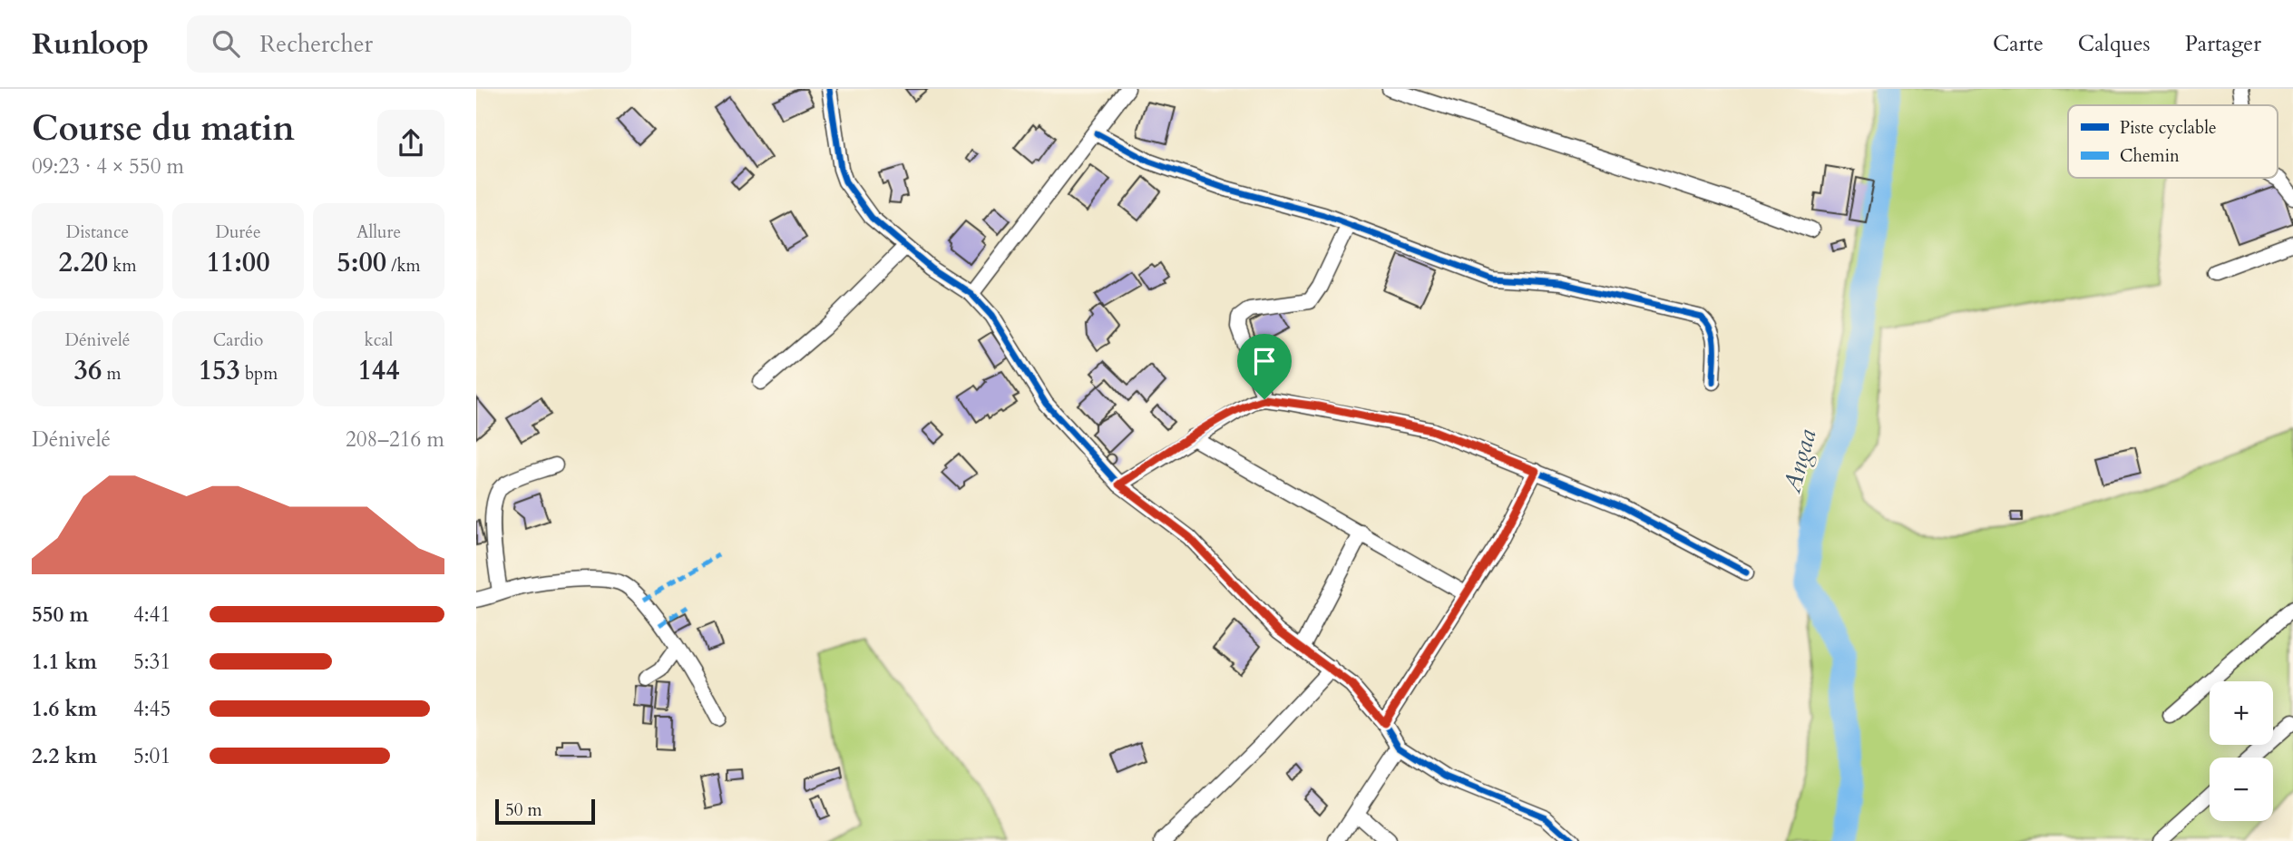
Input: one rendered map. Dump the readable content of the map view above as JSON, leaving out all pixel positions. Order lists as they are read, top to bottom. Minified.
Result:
{"water":["Angaa"],"legend":["Piste cyclable","Chemin"],"scale_bar":"50 m","page":{"header":"Runloop","search":"Rechercher","nav":["Carte","Calques","Partager"],"heading":["Course du matin","09:23 · 4 × 550 m"],"stats":[["Distance","2.20 km"],["Durée","11:00"],["Allure","5:00 /km"],["Dénivelé","36 m"],["Cardio","153 bpm"],["kcal","144"]],"chart":["Dénivelé","208–216 m"],"list":[{"name":"550 m","note":"4:41"},{"name":"1.1 km","note":"5:31"},{"name":"1.6 km","note":"4:45"},{"name":"2.2 km","note":"5:01"}],"map_buttons":["+","−"],"scale":"50 m"}}
